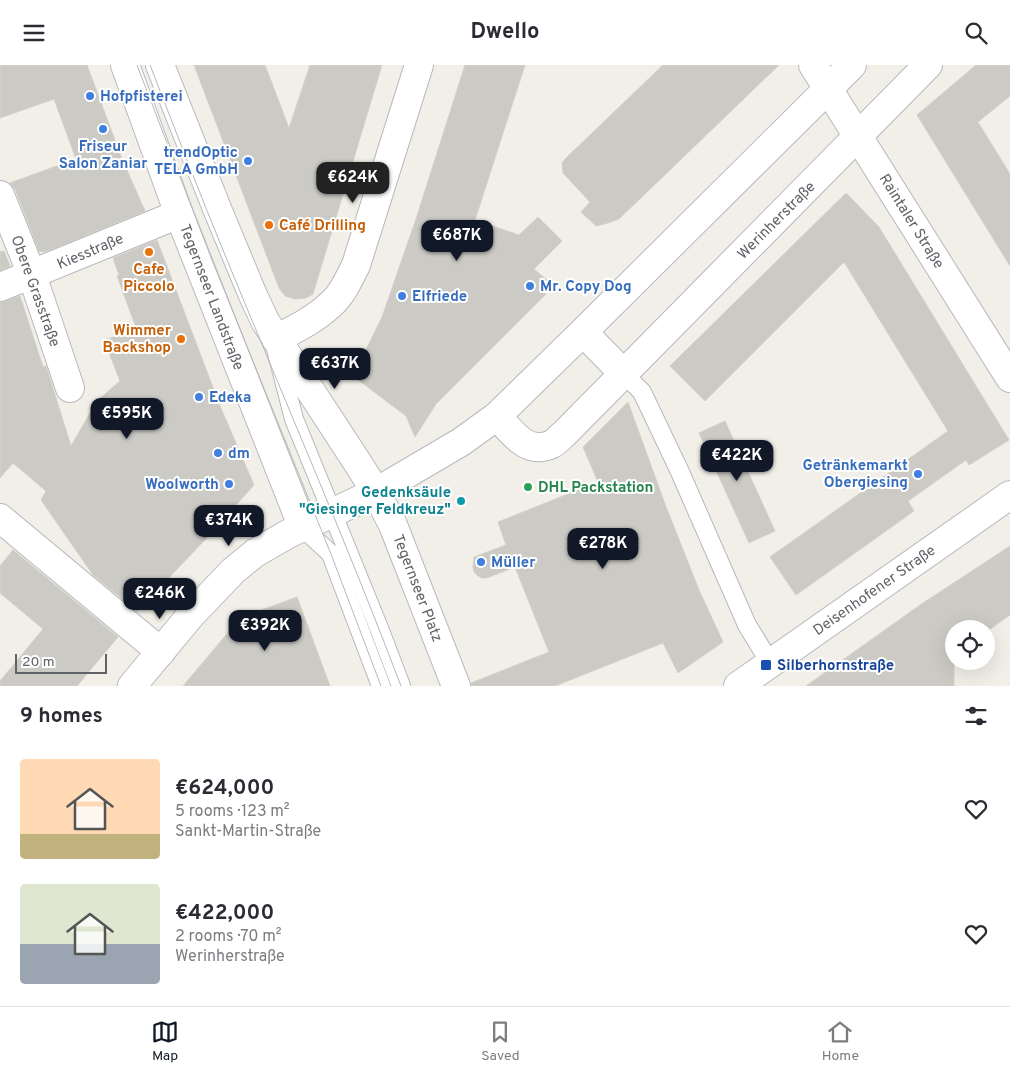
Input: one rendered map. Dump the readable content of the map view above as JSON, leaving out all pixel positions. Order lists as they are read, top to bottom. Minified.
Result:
{"streets":{"main road":["Werinherstraße","Raintaler Straße","Kiesstraße","Obere Grasstraße","Tegernseer Landstraße","Tegernseer Platz","Deisenhofener Straße"]},"crossings":[["Werinherstraße","Raintaler Straße"],["Kiesstraße","Obere Grasstraße"],["Kiesstraße","Tegernseer Landstraße"]],"places":{"other":["Hofpfisterei","Friseur Salon Zaniar","trendOptic TELA GmbH","Café Drilling","Cafe Piccolo","Mr. Copy Dog","Elfriede","Wimmer Backshop","Edeka","dm","Getränkemarkt Obergiesing","Woolworth","DHL Packstation","Gedenksäule \"Giesinger Feldkreuz\"","Müller"],"transit":["Silberhornstraße"]},"scale_bar":"20 m","page":{"header":"Dwello","price":["€624K","€687K","€637K","€595K","€422K","€374K","€278K","€246K","€392K"],"scale":"20 m","heading":"9 homes","list":[{"name":"€624,000","note":"5 rooms · 123 m² · Sankt-Martin-Straße"},{"name":"€422,000","note":"2 rooms · 70 m² · Werinherstraße"}],"tabs":["Map","Saved","Home"]}}
